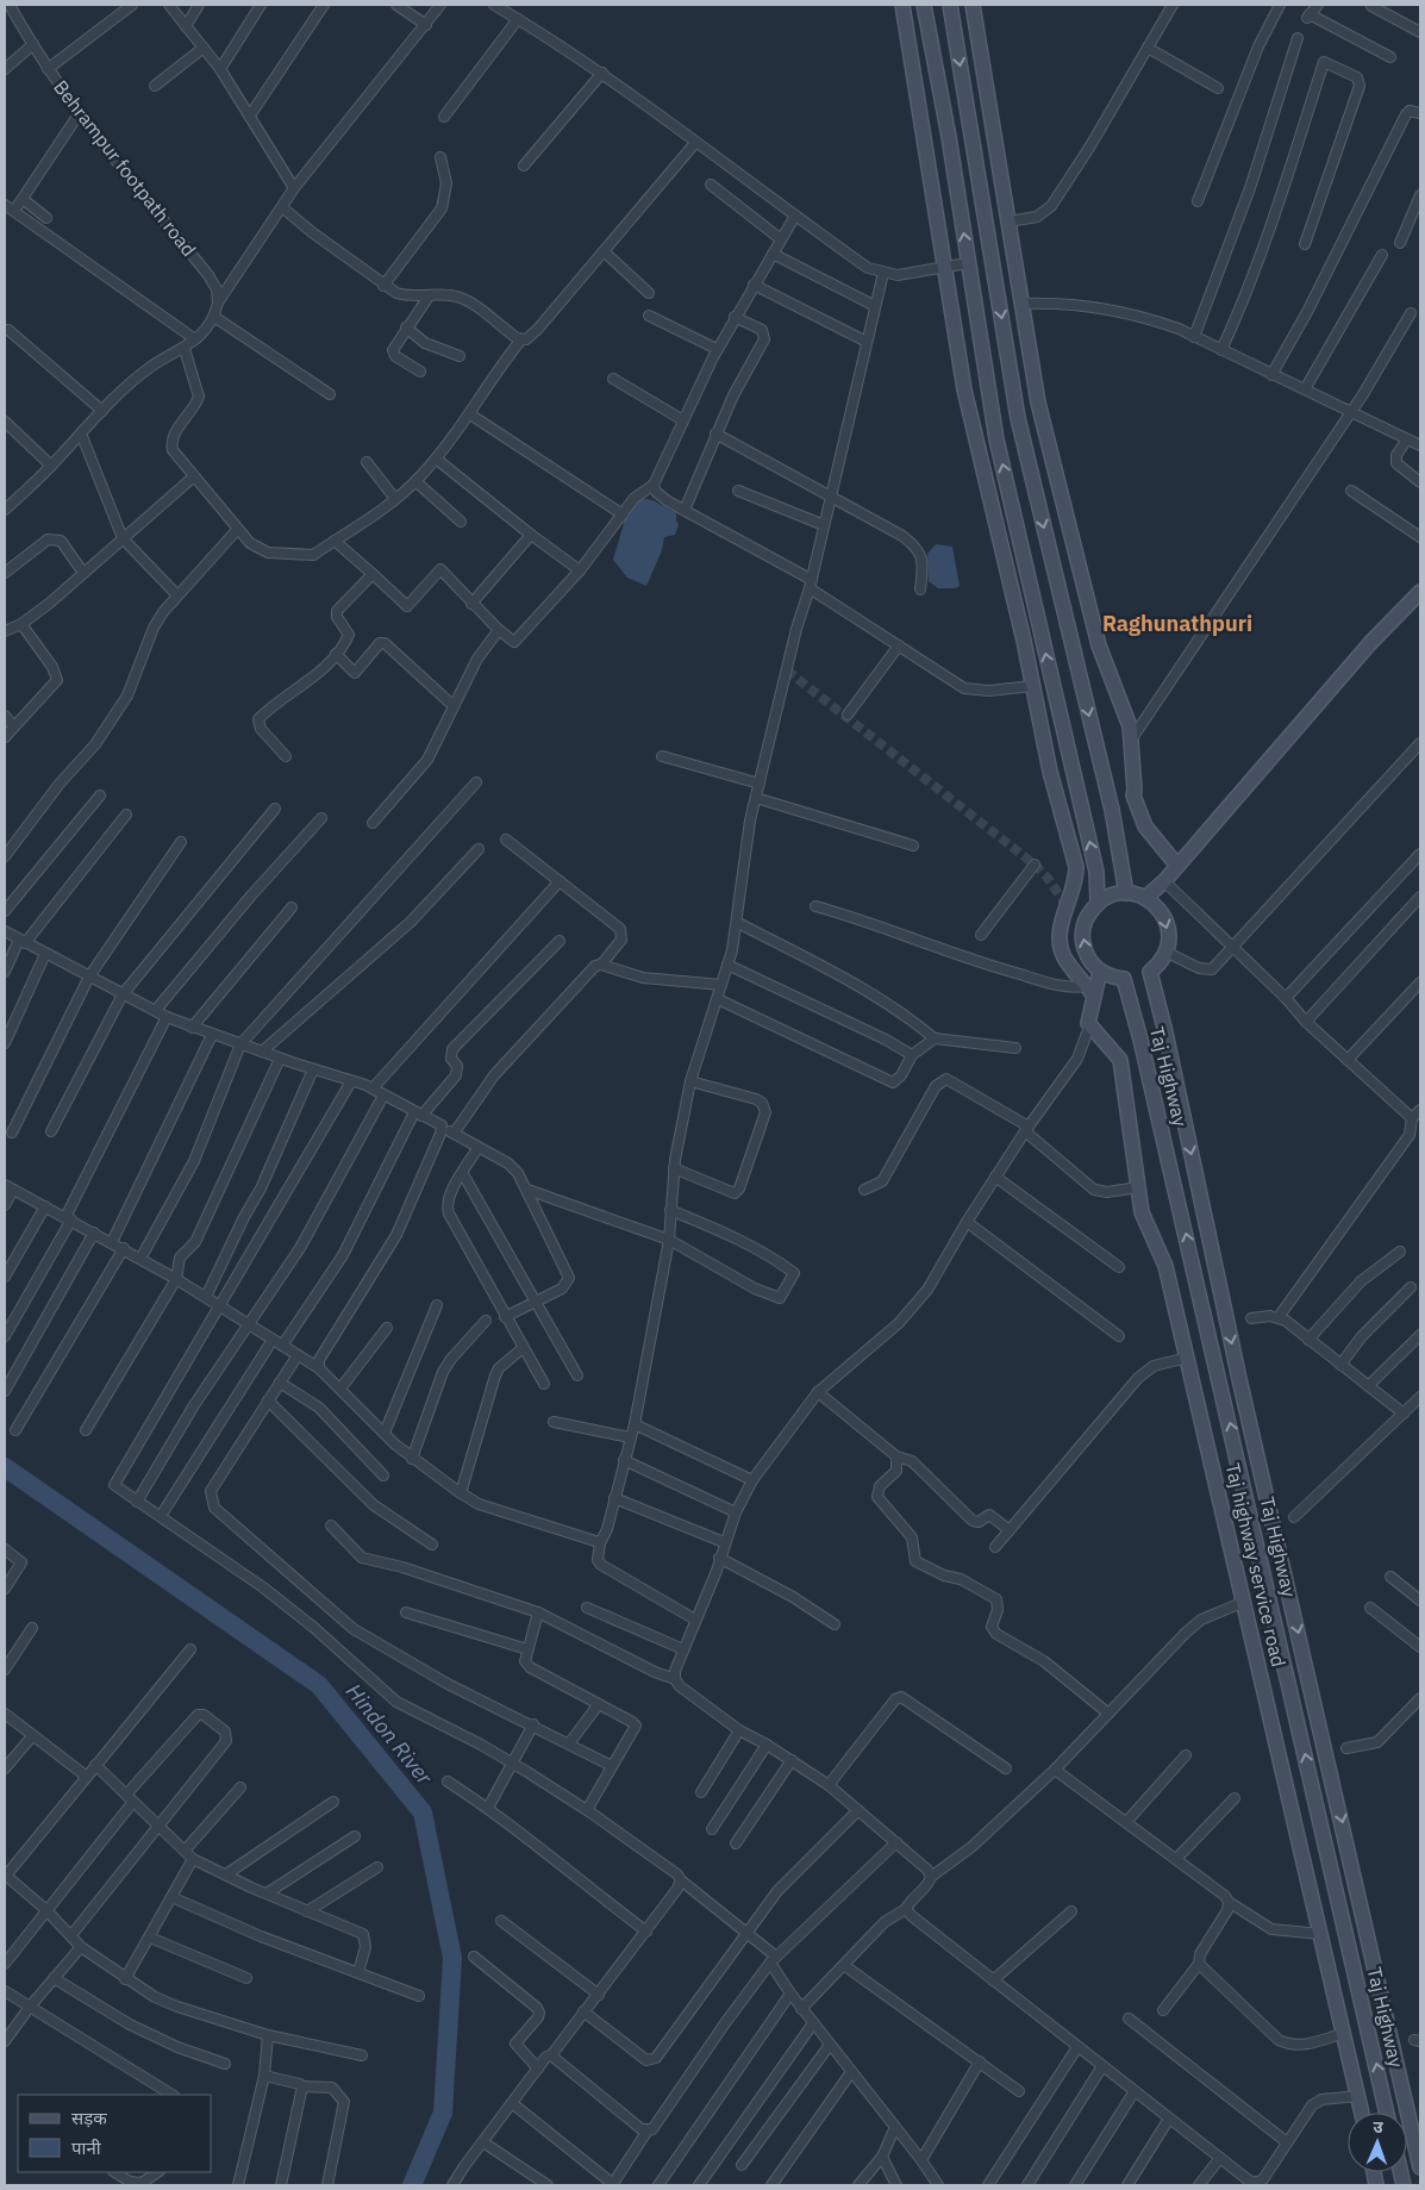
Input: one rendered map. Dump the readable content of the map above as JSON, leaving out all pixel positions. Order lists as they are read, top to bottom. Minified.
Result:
{"streets":{"main road":["Taj Highway","Taj highway service road"],"street":["Behrampur footpath road"]},"districts":["Raghunathpuri"],"water":["Hindon River"],"legend":["सड़क","पानी"],"north":"top"}
